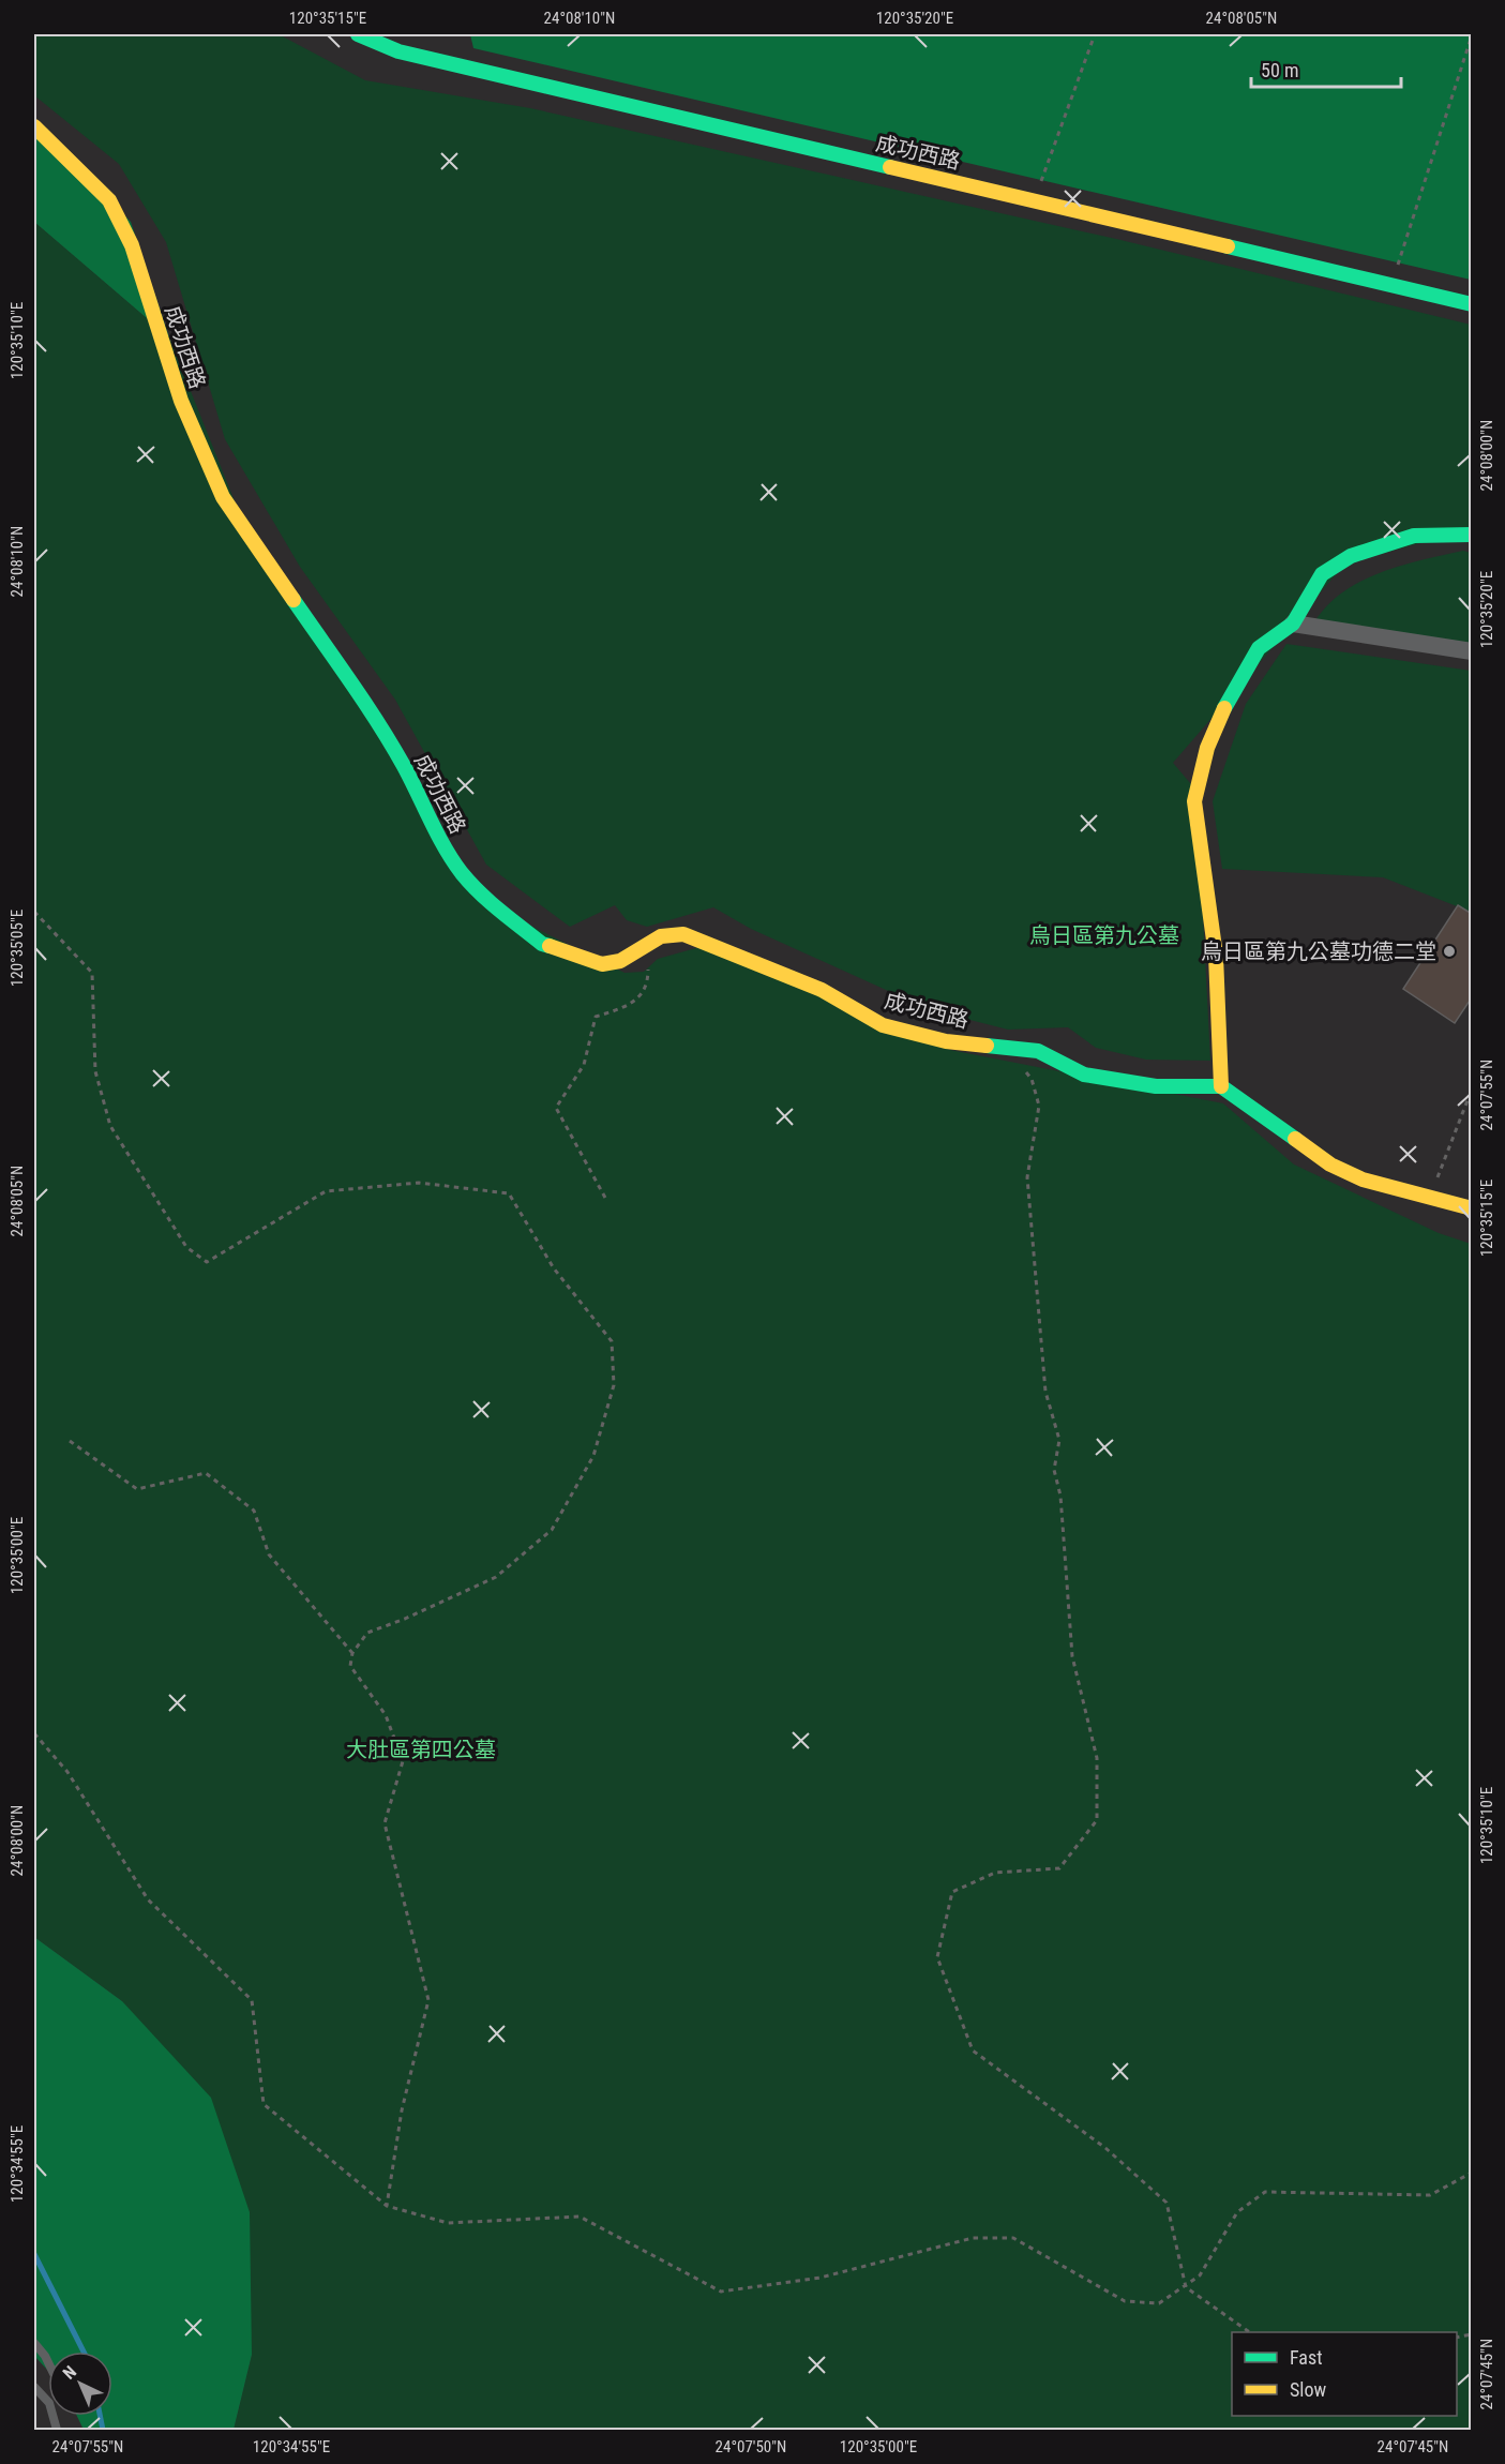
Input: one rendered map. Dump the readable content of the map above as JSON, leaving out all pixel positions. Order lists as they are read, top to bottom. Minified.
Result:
{"streets":{"street":["成功西路"]},"parks":["烏日區第九公墓","大肚區第四公墓"],"places":["烏日區第九公墓功德二堂"],"legend":["Fast","Slow"],"scale_bar":"50 m","north":"top left","coordinates":["120°35'15\"E","24°08'10\"N","120°35'20\"E","24°08'05\"N","120°35'10\"E","24°08'00\"N","120°35'05\"E","24°07'55\"N","120°35'00\"E","120°34'55\"E","24°07'45\"N","24°07'50\"N"]}
